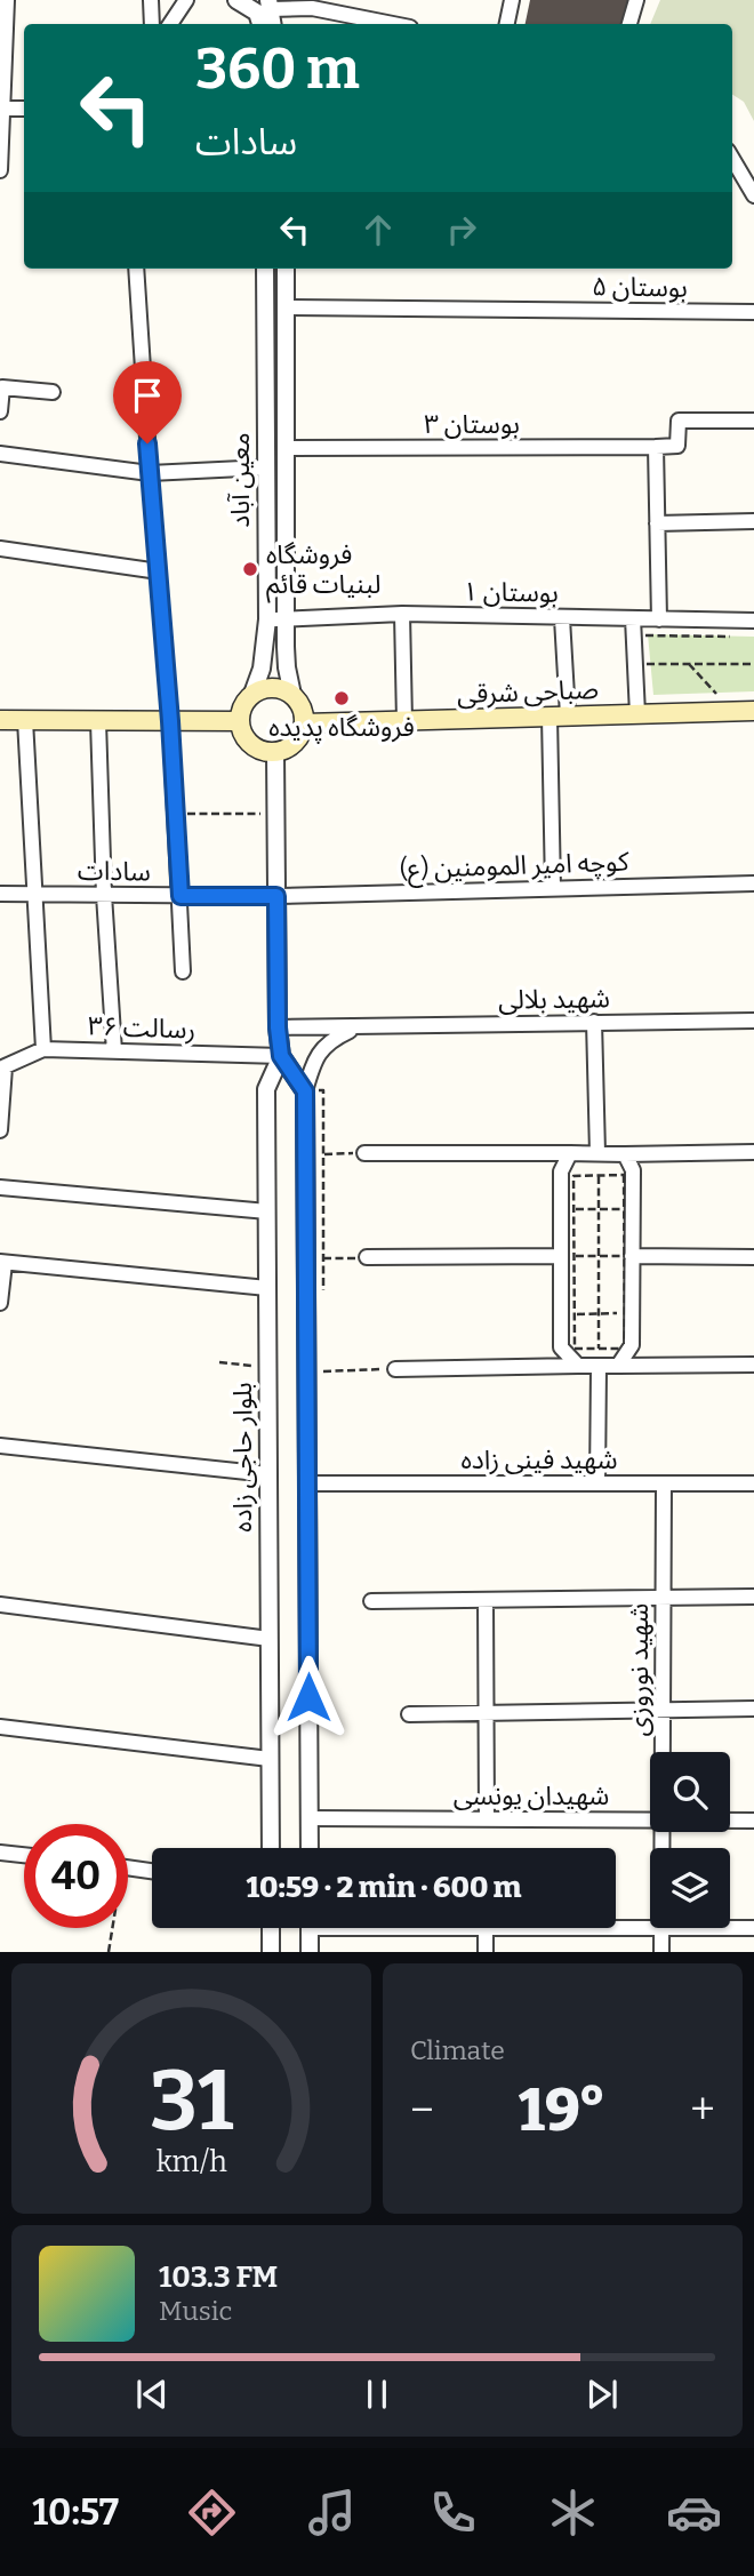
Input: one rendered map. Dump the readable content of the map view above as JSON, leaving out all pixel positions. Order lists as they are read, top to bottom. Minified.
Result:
{"streets":{"main road":["صباحی شرقی"],"street":["بوستان ۵","بوستان ۳","معین آباد","بوستان ۱","کوچه امیر المومنین (ع)","سادات","شهید بلالی","رسالت ۳۶","بلوار حاجی زاده","شهید فینی زاده","شهید نوروزی","شهیدان یونسی"]},"crossings":[["بوستان ۵","معین آباد"],["بوستان ۳","معین آباد"],["معین آباد","بوستان ۱"],["معین آباد","صباحی شرقی"],["معین آباد","بلوار حاجی زاده"],["صباحی شرقی","بلوار حاجی زاده"],["کوچه امیر المومنین (ع)","سادات"],["کوچه امیر المومنین (ع)","بلوار حاجی زاده"],["سادات","بلوار حاجی زاده"],["شهید بلالی","بلوار حاجی زاده"],["رسالت ۳۶","بلوار حاجی زاده"],["شهید فینی زاده","شهید نوروزی"]],"places":["فروشگاه لبنیات قائم","فروشگاه پدیده"],"page":{"turn":["360 m","سادات"],"limit":"40","trip":"10:59 · 2 min · 600 m","tile":"Climate","heat":["−","19°","+"],"song":["103.3 FM","Music"],"tabs":"10:57","gauge":["31","km/h"]}}
